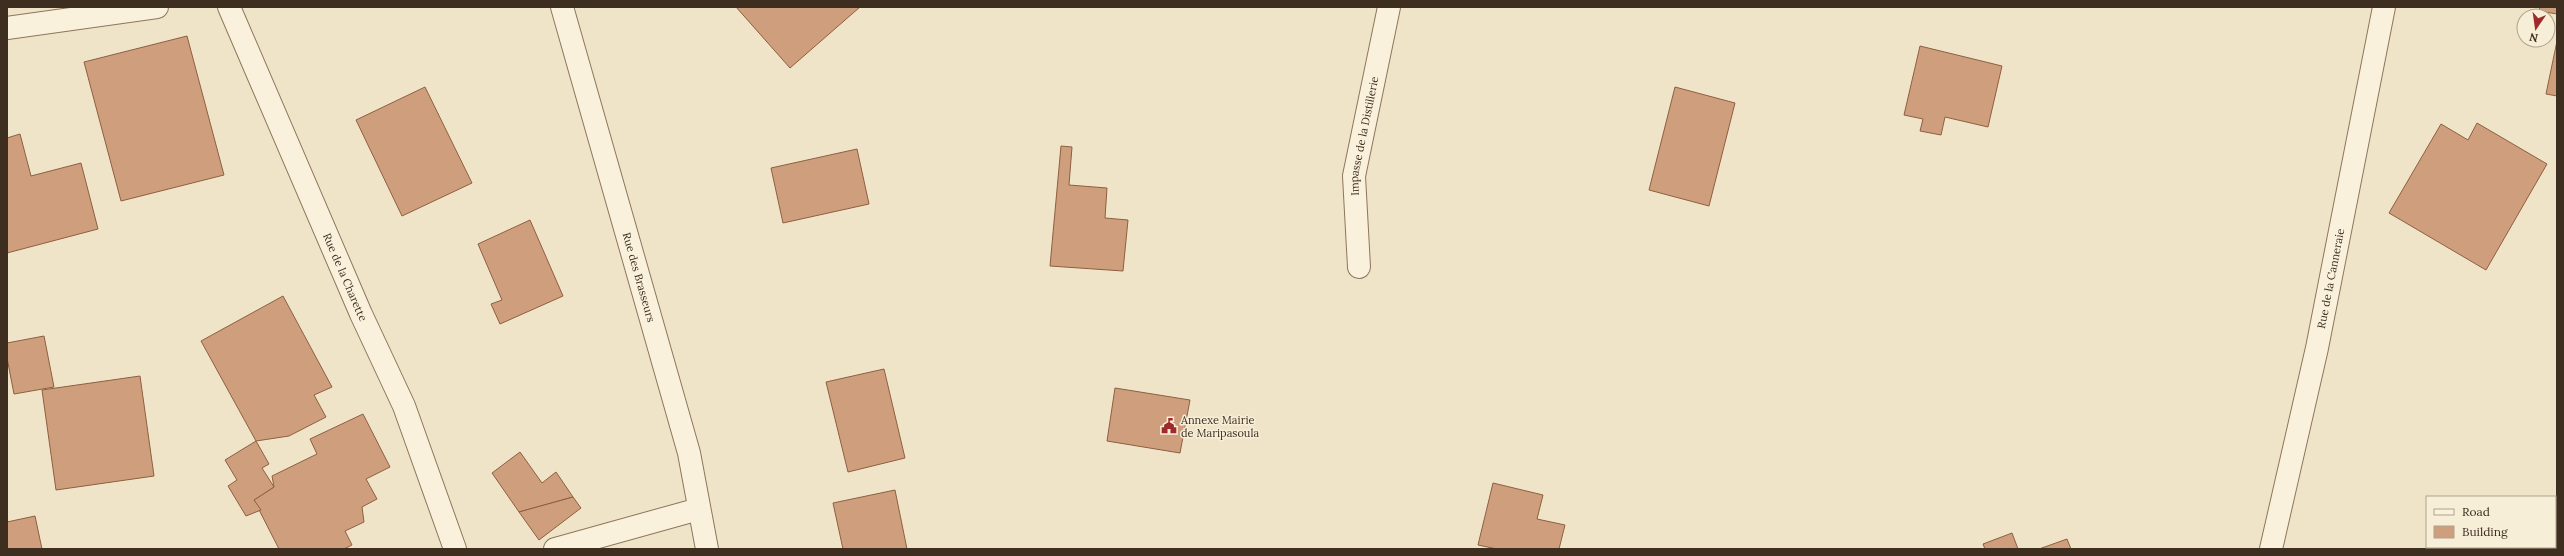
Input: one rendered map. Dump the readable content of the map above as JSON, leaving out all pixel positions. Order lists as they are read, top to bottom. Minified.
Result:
{"streets":{"street":["Impasse de la Distillerie","Rue de la Charette","Rue des Brasseurs","Rue de la Canneraie"]},"places":{"public building":["Annexe Mairie de Maripasoula"]},"legend":["Road","Building"],"north":"bottom"}
